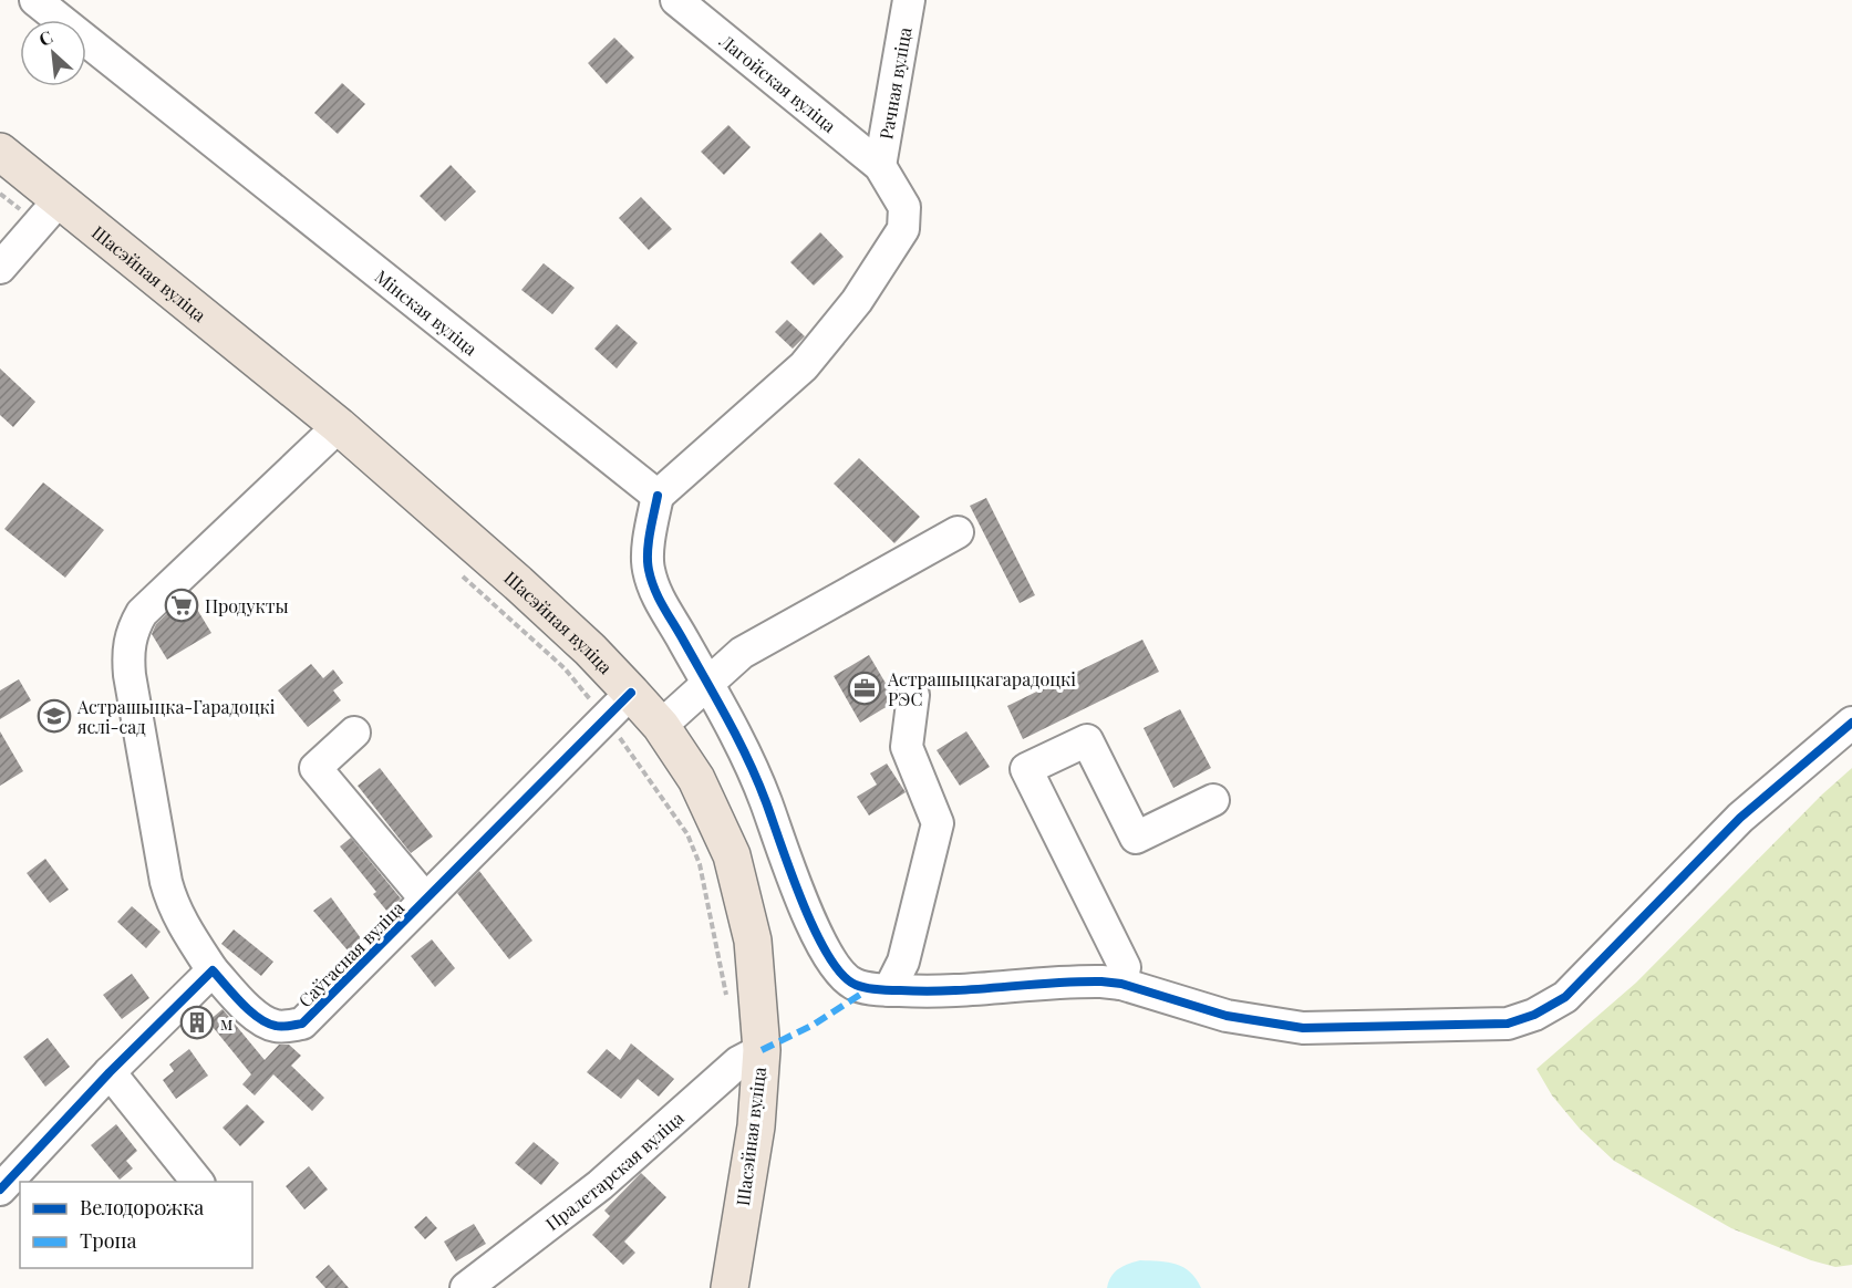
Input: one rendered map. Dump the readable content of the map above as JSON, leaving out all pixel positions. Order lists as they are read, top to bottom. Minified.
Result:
{"streets":{"main road":["Шасэйная вуліца"],"street":["Лагойская вуліца","Рачная вуліца","Мінская вуліца","Саўгасная вуліца","Пралетарская вуліца"]},"crossings":[["Лагойская вуліца","Рачная вуліца"],["Шасэйная вуліца","Саўгасная вуліца"],["Шасэйная вуліца","Пралетарская вуліца"]],"places":{"supermarket":["Продукты"],"office":["Астрашыцкагарадоцкі РЭС"],"school or university":["Астрашыцка-Гарадоцкі яслі-сад"],"building":["м"]},"legend":["Велодорожка","Тропа"],"north":"top left"}
